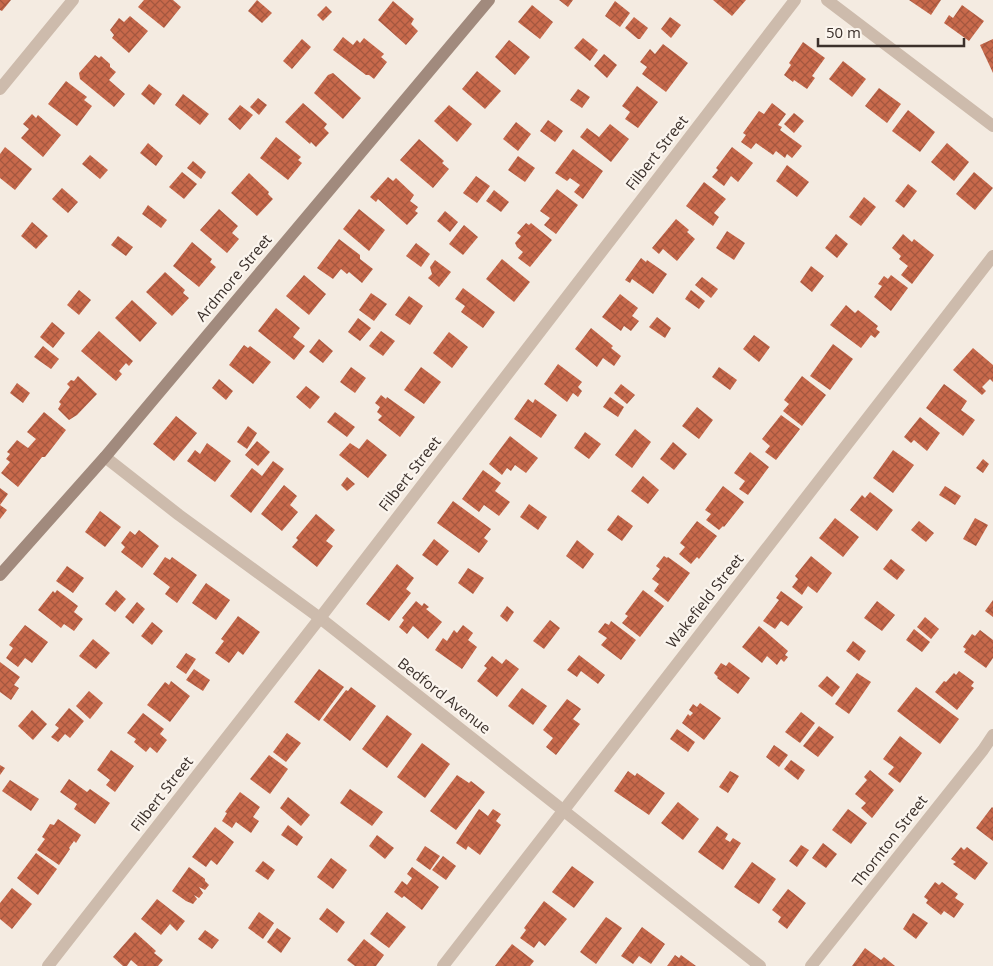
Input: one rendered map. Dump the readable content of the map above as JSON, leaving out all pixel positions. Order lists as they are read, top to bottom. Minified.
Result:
{"streets":{"main road":["Ardmore Street"],"street":["Filbert Street","Wakefield Street","Bedford Avenue","Thornton Street"]},"crossings":[["Filbert Street","Bedford Avenue"],["Ardmore Street","Bedford Avenue"],["Wakefield Street","Bedford Avenue"]],"scale_bar":"50 m"}
